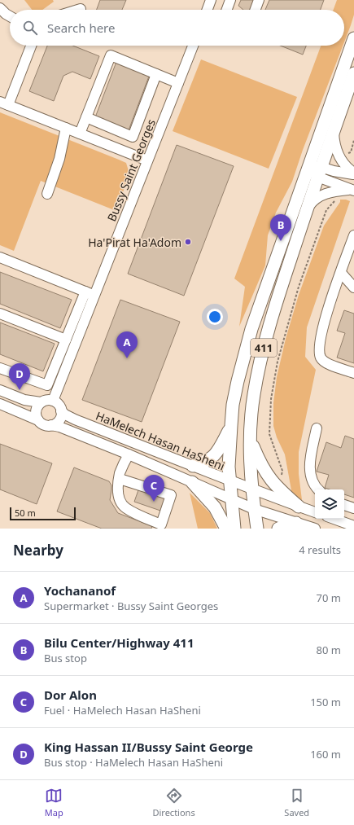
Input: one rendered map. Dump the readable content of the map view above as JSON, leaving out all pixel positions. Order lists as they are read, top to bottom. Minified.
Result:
{"streets":{"main road":["411"],"street":["Bussy Saint Georges","HaMelech Hasan HaSheni"]},"crossings":[["Bussy Saint Georges","HaMelech Hasan HaSheni"],["411","HaMelech Hasan HaSheni"]],"places":["Ha'Pirat Ha'Adom"],"scale_bar":"50 m","page":{"search":"Search here","pins":["B","A","D","C"],"scale":"50 m","heading":["Nearby","4 results"],"list":[{"mark":"A","name":"Yochananof","note":"Supermarket · Bussy Saint Georges","value":"70 m"},{"mark":"B","name":"Bilu Center/Highway 411","note":"Bus stop","value":"80 m"},{"mark":"C","name":"Dor Alon","note":"Fuel · HaMelech Hasan HaSheni","value":"150 m"},{"mark":"D","name":"King Hassan II/Bussy Saint George","note":"Bus stop · HaMelech Hasan HaSheni","value":"160 m"}],"nav":["Map","Directions","Saved"]}}
